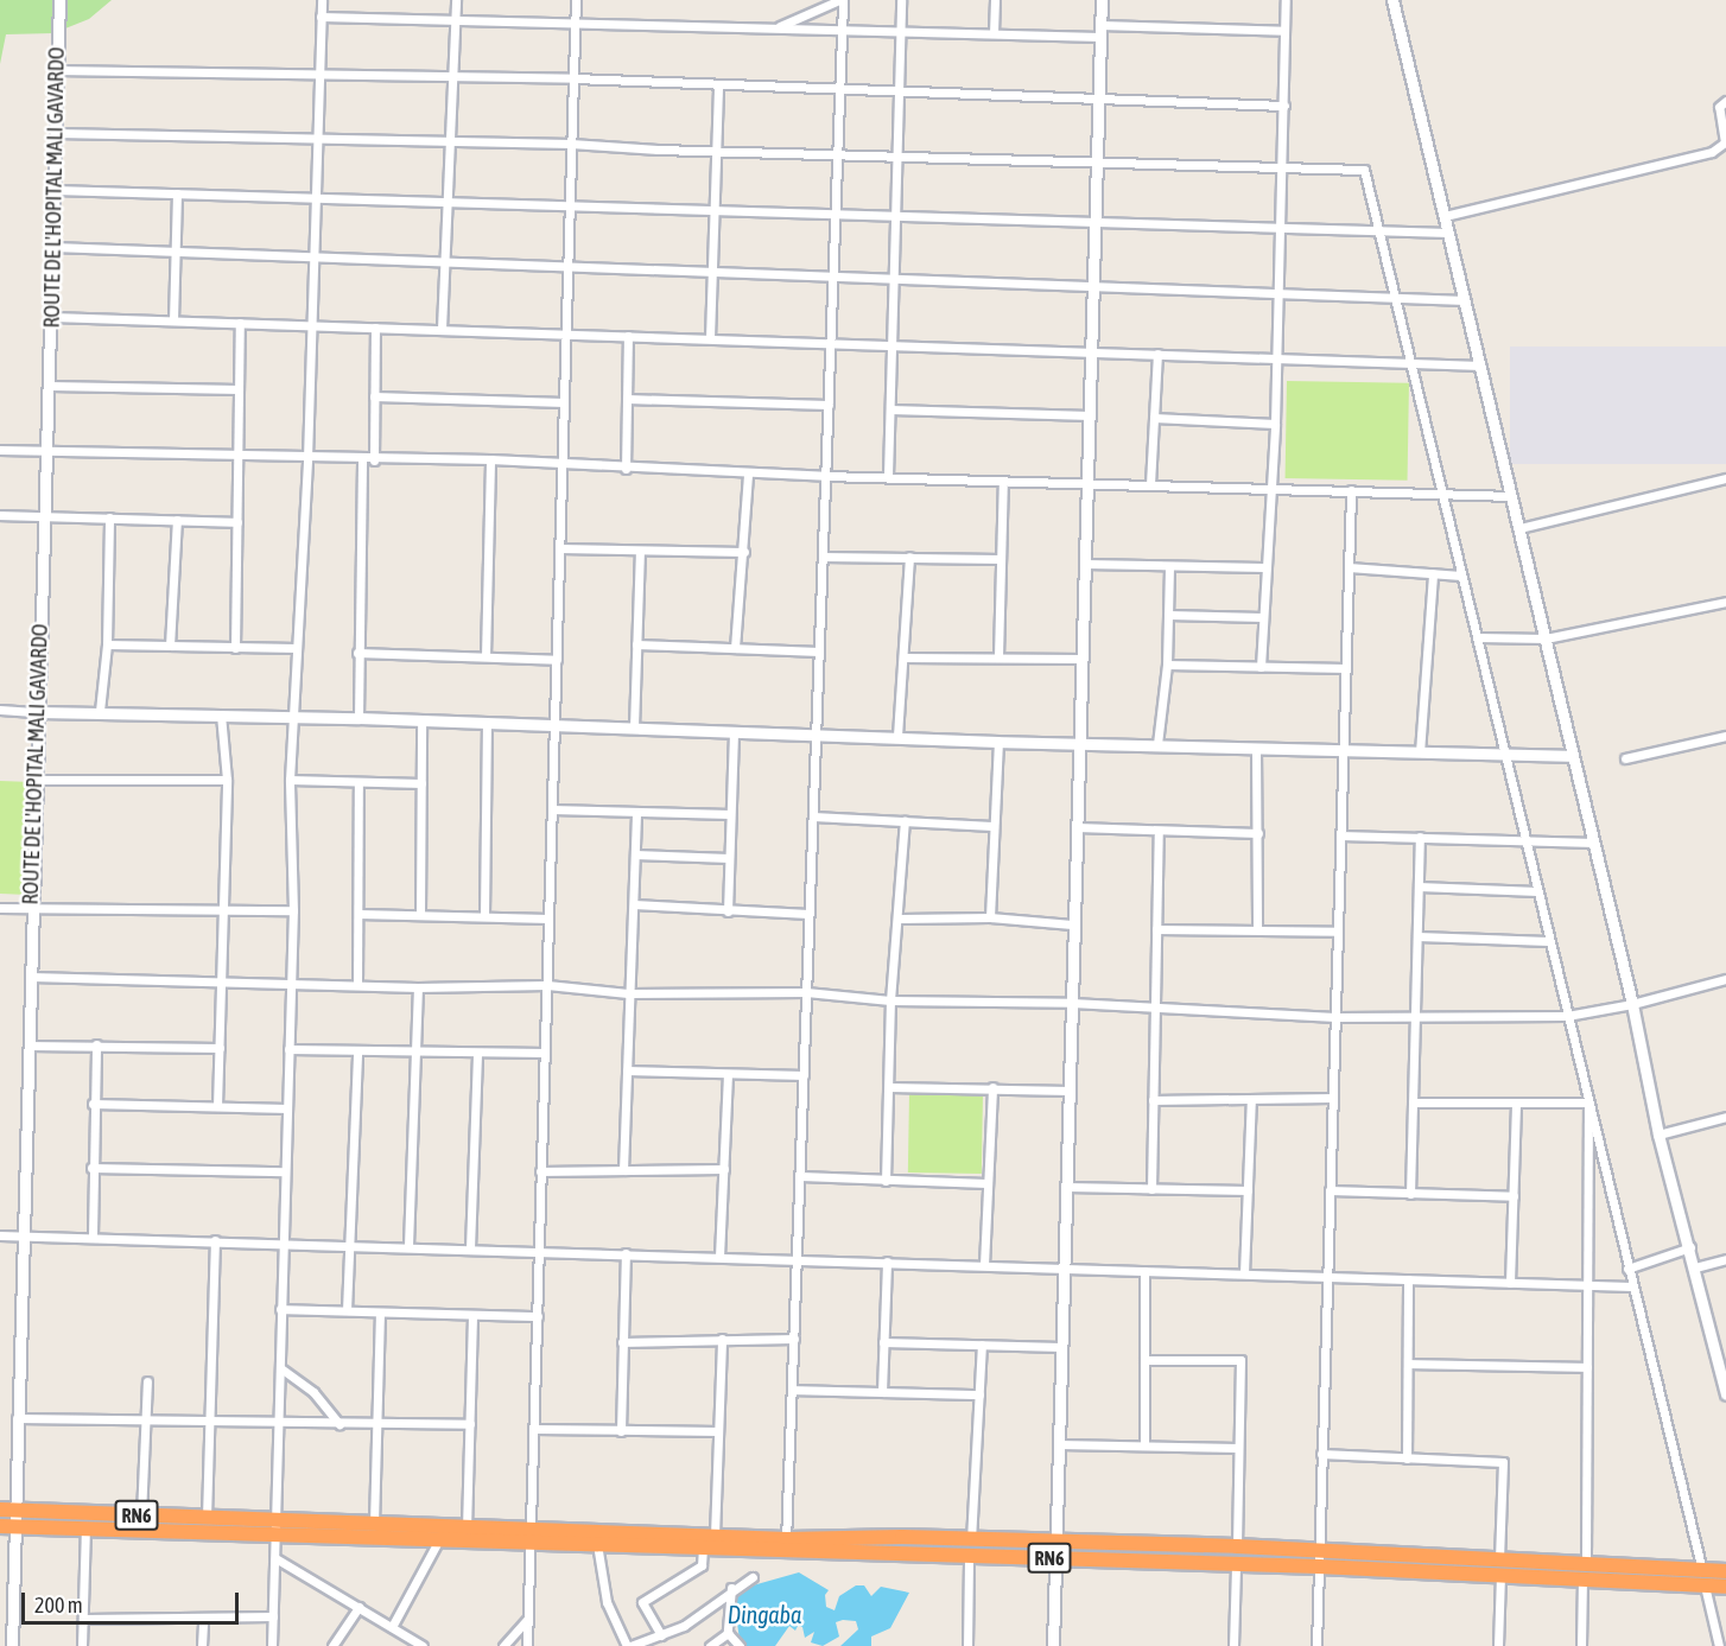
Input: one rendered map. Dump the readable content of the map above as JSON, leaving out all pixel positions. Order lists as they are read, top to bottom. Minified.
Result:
{"streets":{"highway":["RN6"],"street":["ROUTE DE L'HOPITAL MALI GAVARDO"]},"crossings":[["ROUTE DE L'HOPITAL MALI GAVARDO","RN6"]],"water":["Dingaba"],"scale_bar":"200 m"}
